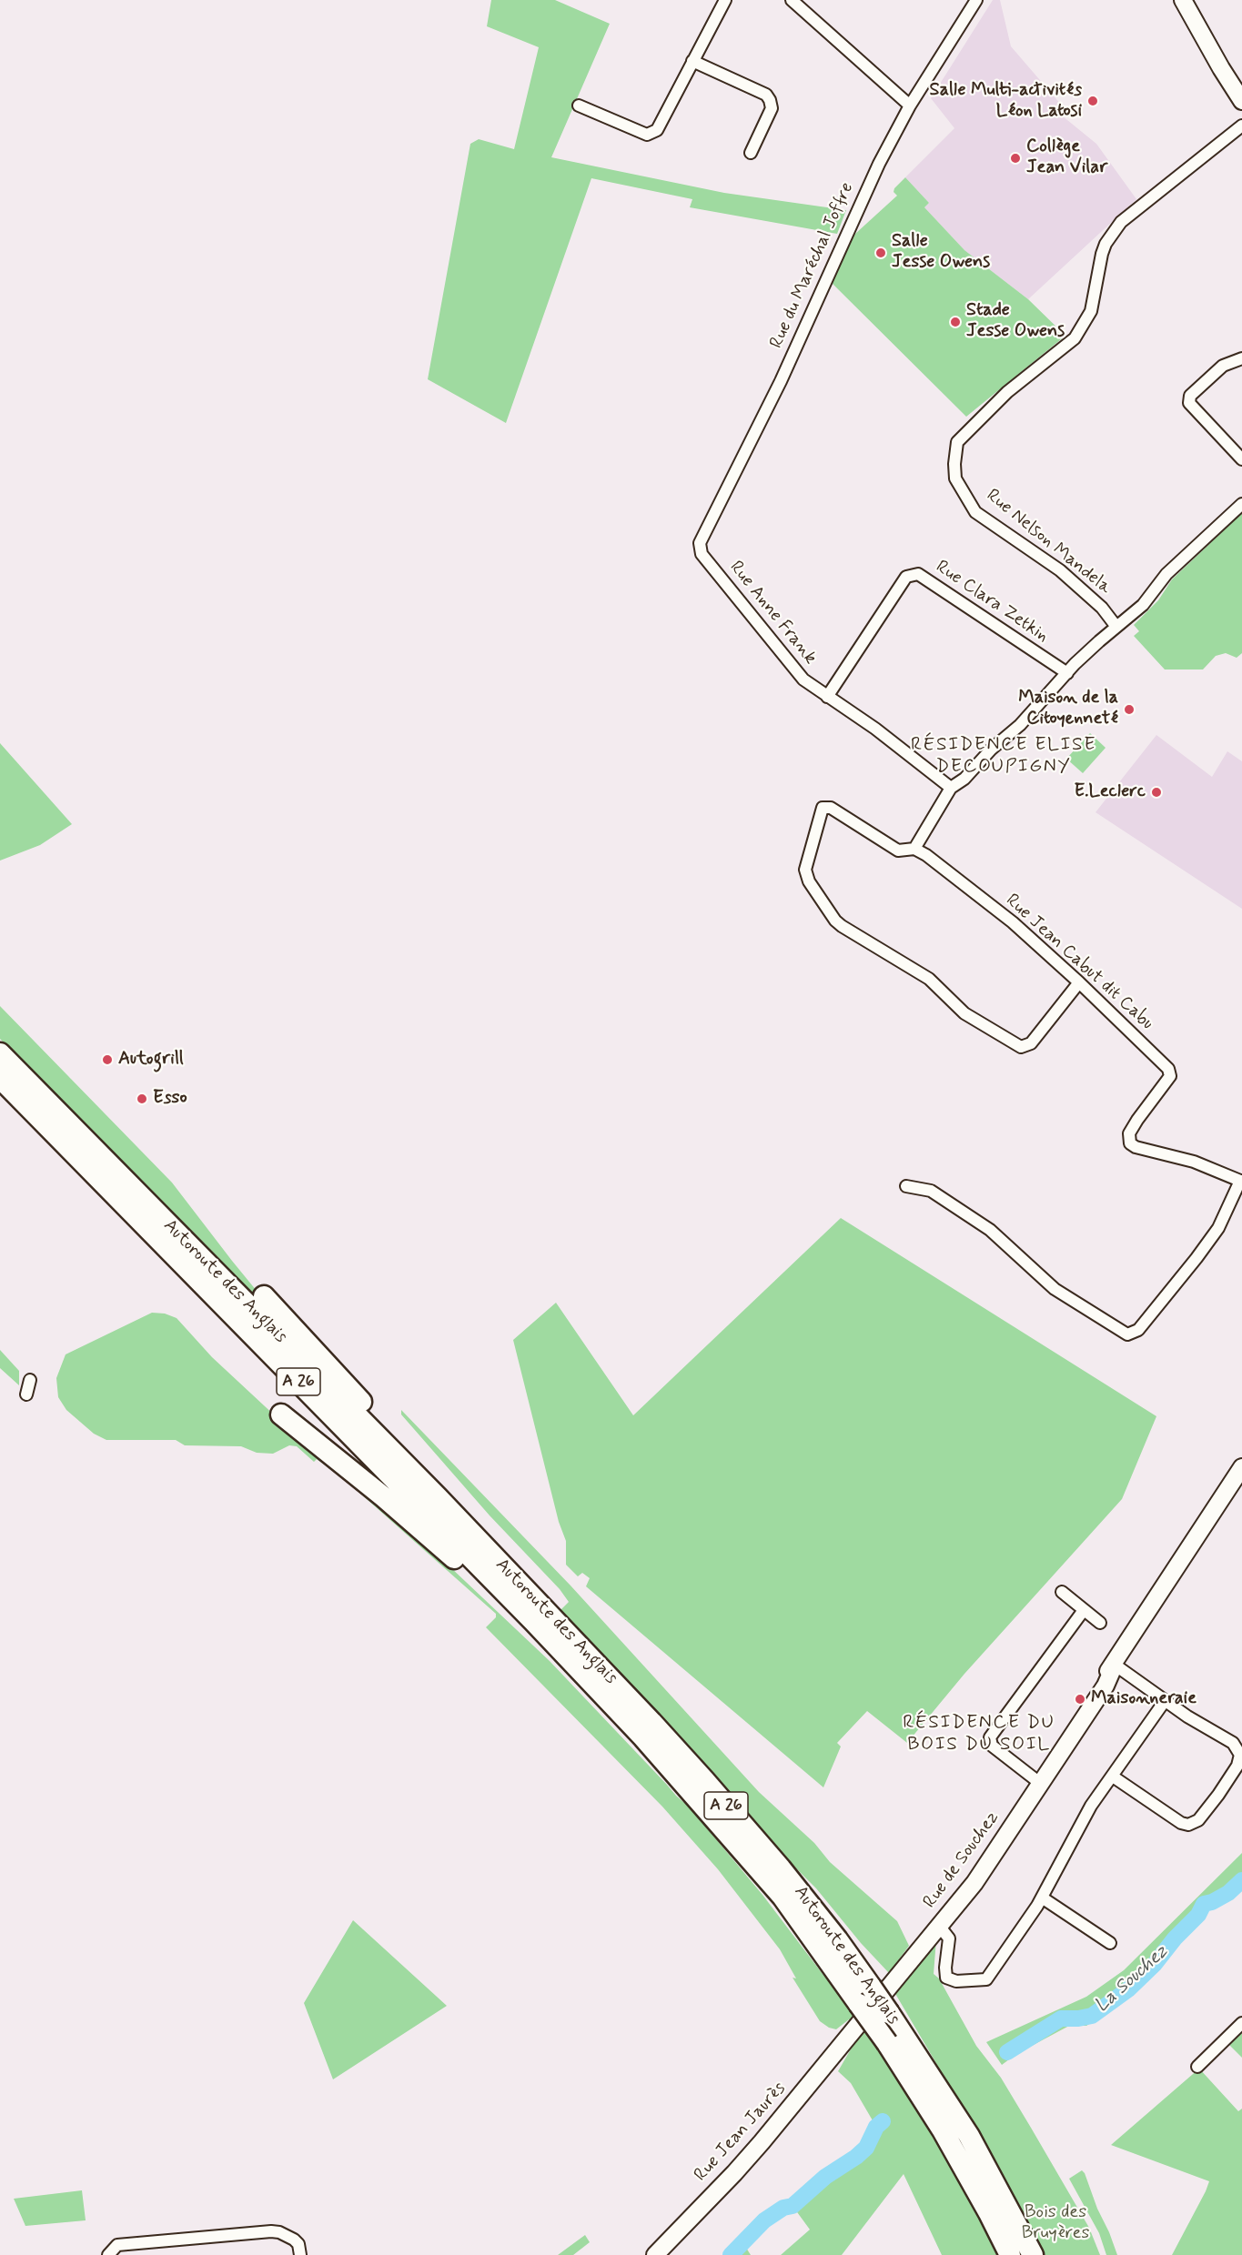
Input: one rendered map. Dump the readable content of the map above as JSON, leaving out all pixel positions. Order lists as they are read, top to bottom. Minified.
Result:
{"streets":{"highway":["Autoroute des Anglais","A 26"],"main road":["Rue de Souchez","Rue Jean Jaurès"],"street":["Rue du Maréchal Joffre","Rue Nelson Mandela","Rue Clara Zetkin","Rue Anne Frank","Rue Jean Cabut dit Cabu"]},"crossings":[["Rue du Maréchal Joffre","Rue Anne Frank"],["Rue Clara Zetkin","Rue Anne Frank"],["Rue de Souchez","Rue Jean Jaurès"]],"districts":["RÉSIDENCE ELISE DECOUPIGNY","RÉSIDENCE DU BOIS DU SOIL"],"water":["La Souchez"],"parks":["Bois des Bruyères"],"places":["Salle Multi-activités Léon Latosi","Collège Jean Vilar","Salle Jesse Owens","Stade Jesse Owens","Maison de la Citoyenneté","E.Leclerc","Autogrill","Esso","Maisonneraie"]}
